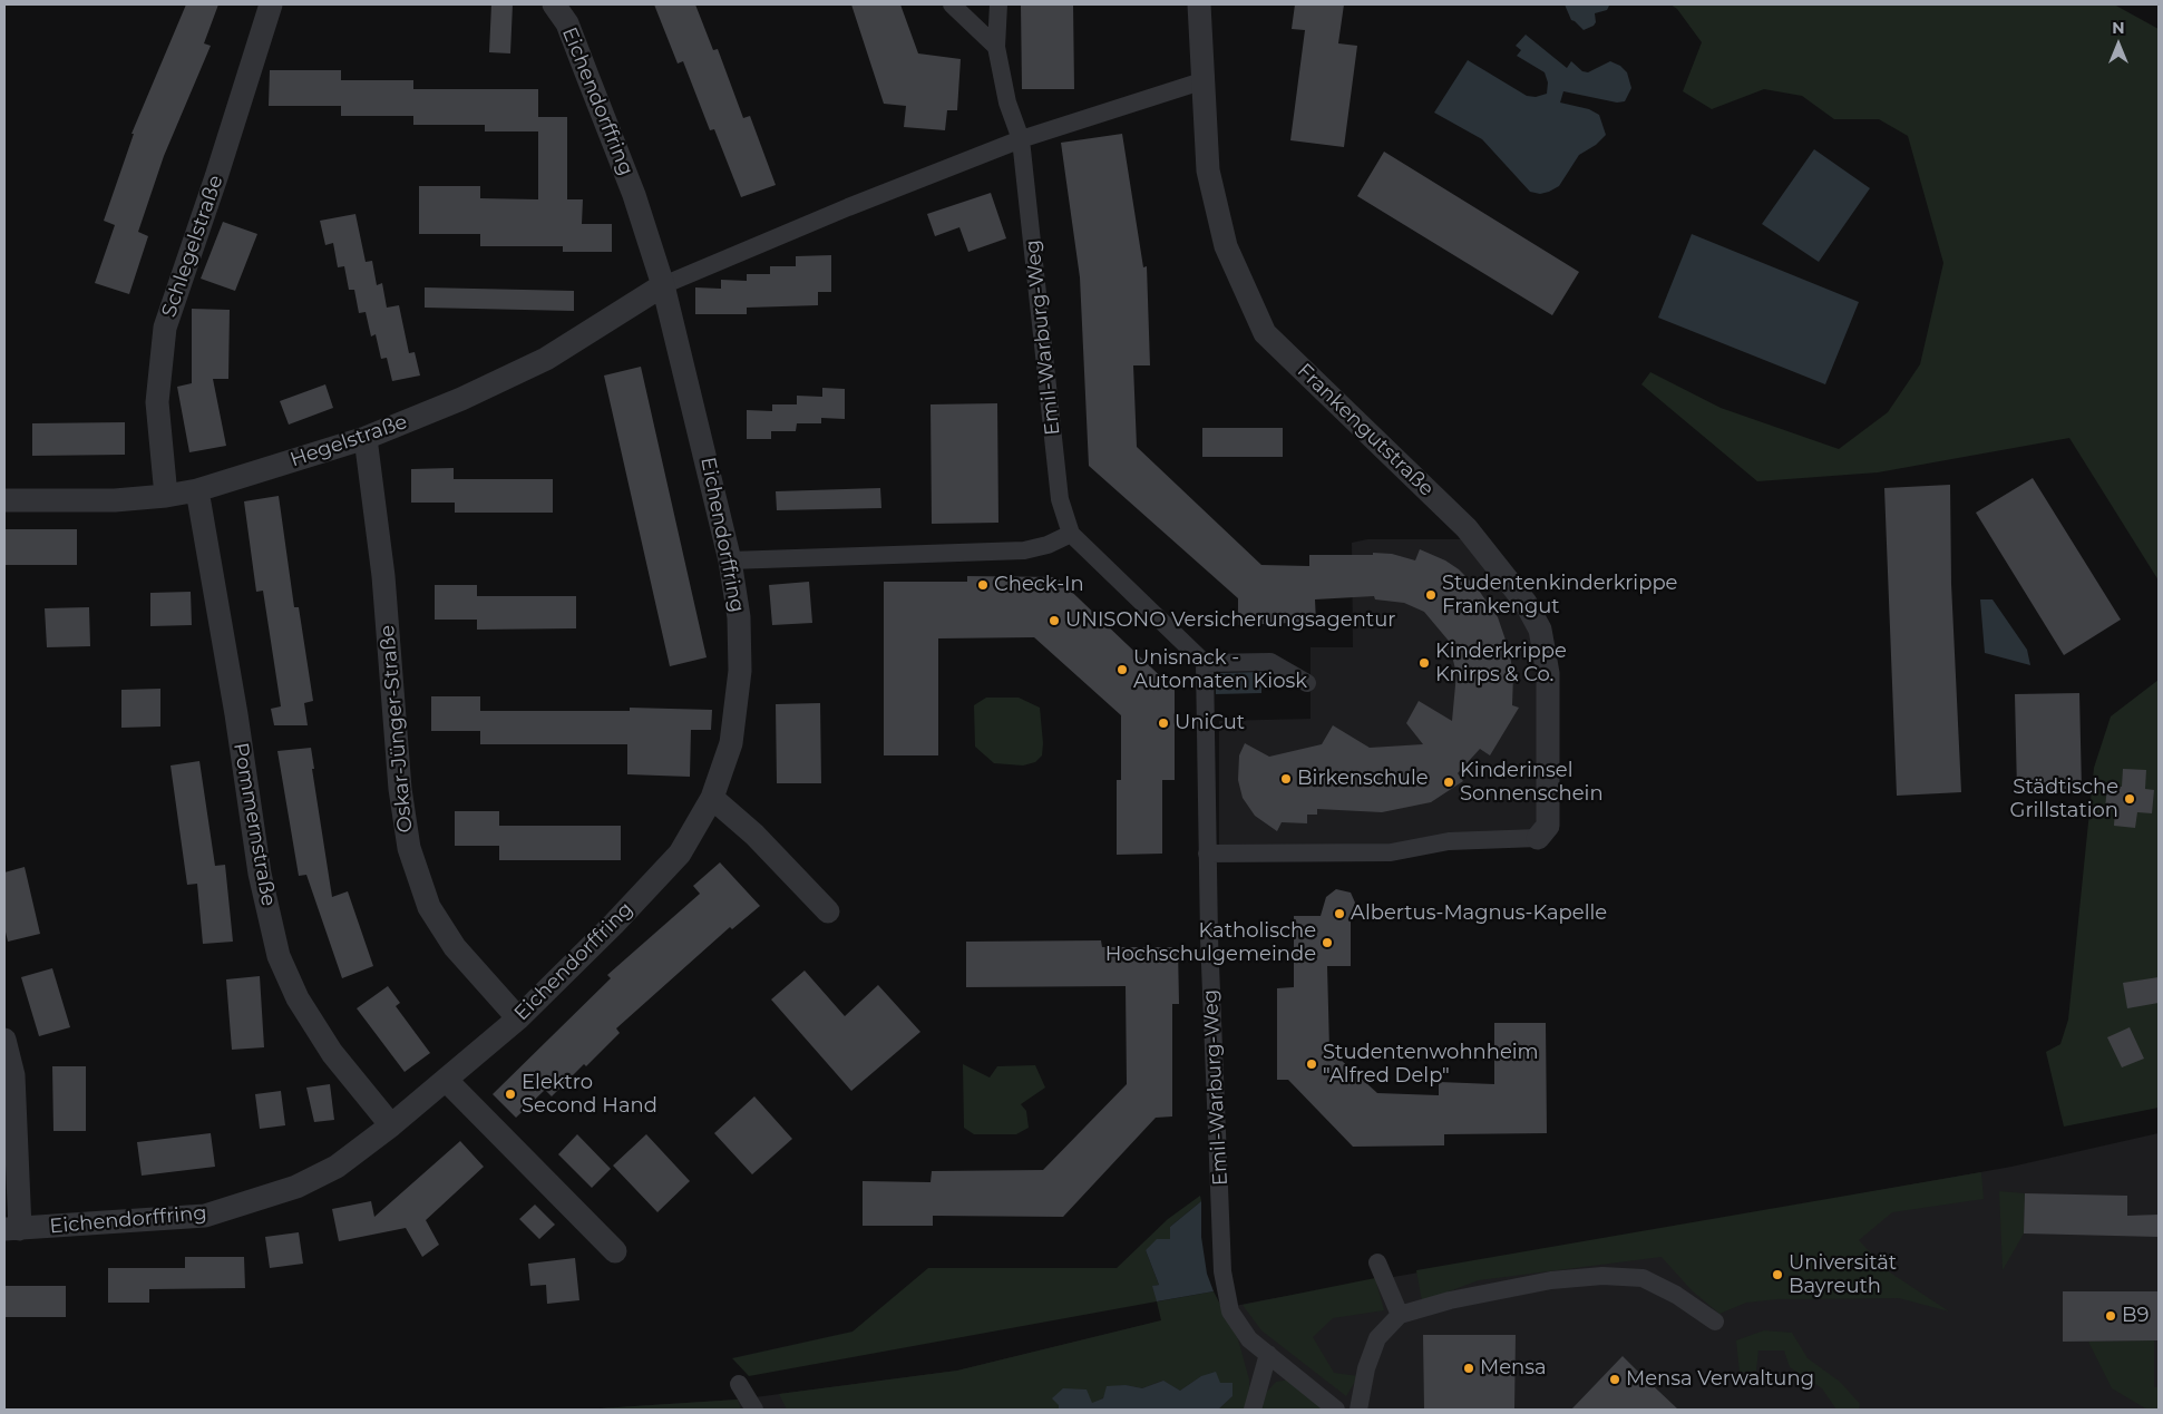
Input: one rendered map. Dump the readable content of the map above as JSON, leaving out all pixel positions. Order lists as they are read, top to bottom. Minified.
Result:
{"streets":{"street":["Eichendorffring","Schlegelstraße","Emil-Warburg-Weg","Frankengutstraße","Hegelstraße","Oskar-Jünger-Straße","Pommernstraße"]},"crossings":[["Eichendorffring","Hegelstraße"],["Eichendorffring","Oskar-Jünger-Straße"],["Eichendorffring","Pommernstraße"],["Schlegelstraße","Hegelstraße"],["Hegelstraße","Oskar-Jünger-Straße"],["Hegelstraße","Pommernstraße"]],"places":["Check-In","Studentenkinderkrippe Frankengut","UNISONO Versicherungsagentur","Kinderkrippe Knirps & Co.","Unisnack - Automaten Kiosk","UniCut","Birkenschule","Kinderinsel Sonnenschein","Städtische Grillstation","Albertus-Magnus-Kapelle","Katholische Hochschulgemeinde","Studentenwohnheim \"Alfred Delp\"","Elektro Second Hand","Universität Bayreuth","B9","Mensa","Mensa Verwaltung"],"north":"top"}
